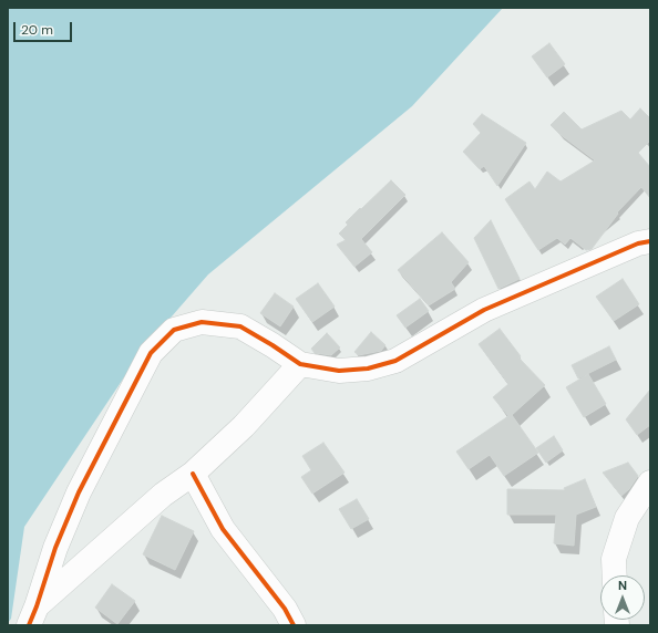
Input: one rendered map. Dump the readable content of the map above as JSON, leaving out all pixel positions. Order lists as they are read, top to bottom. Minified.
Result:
{"scale_bar":"20 m","north":"top"}
